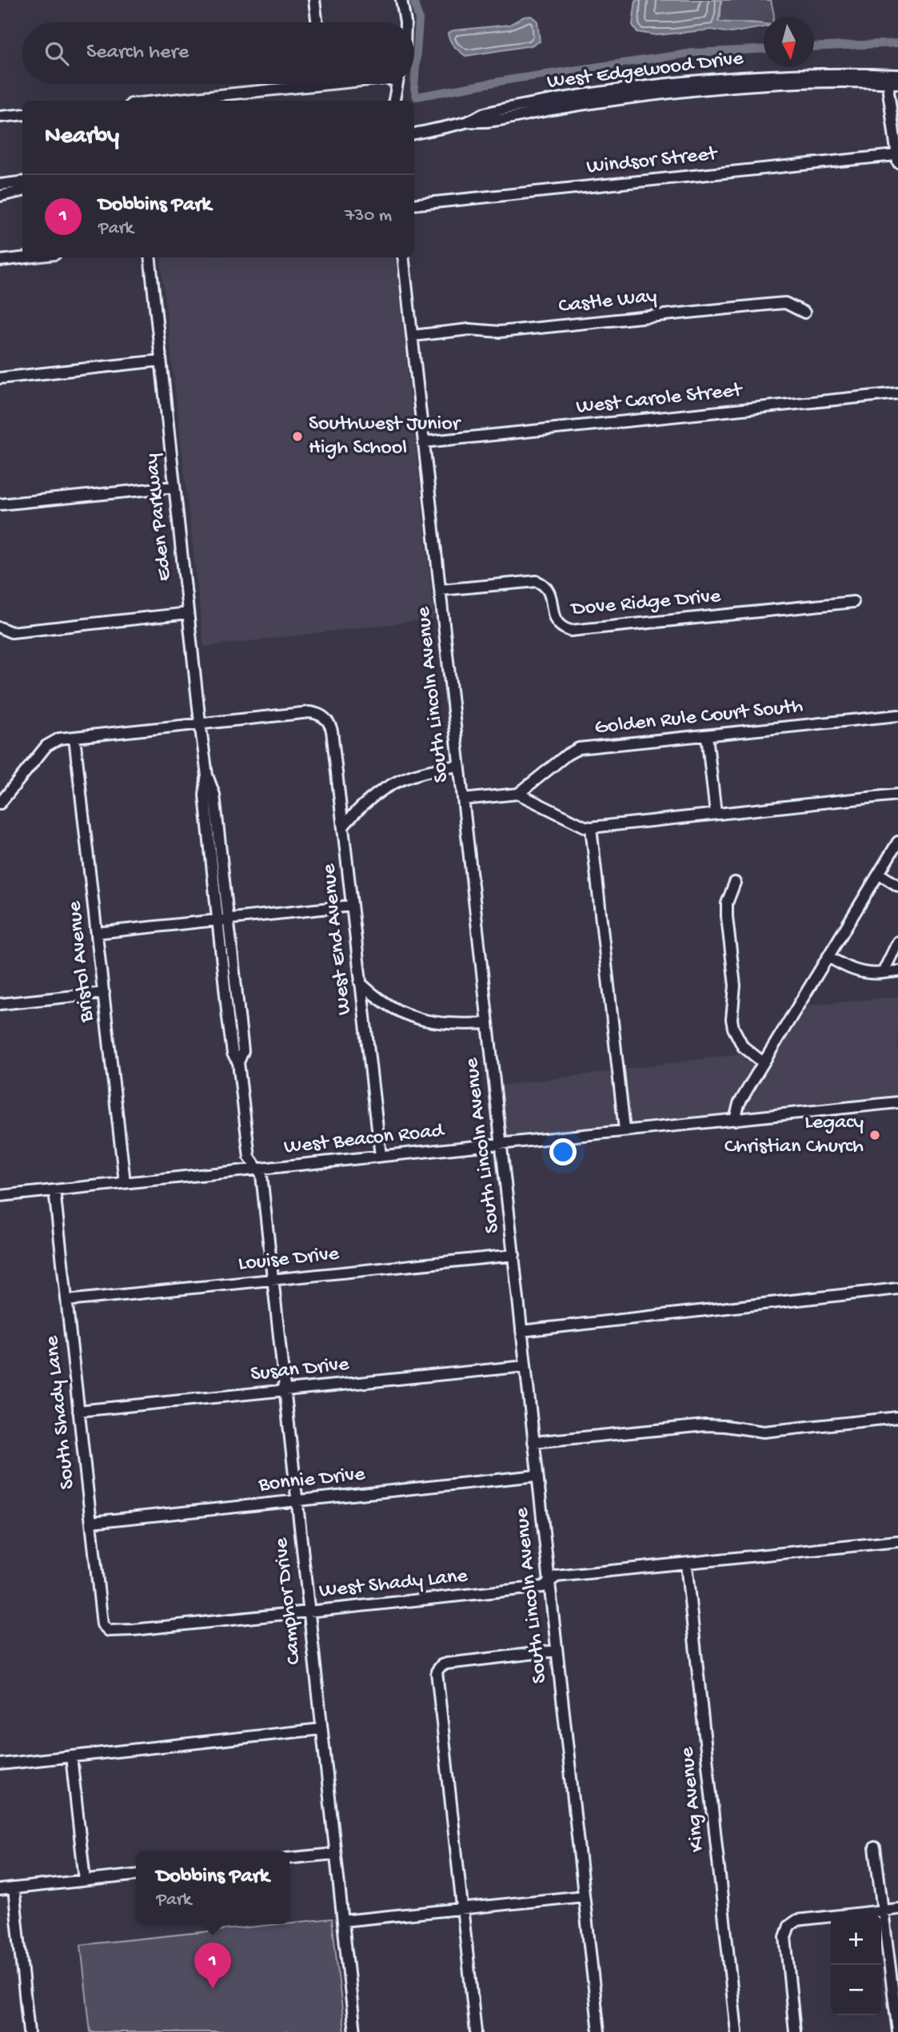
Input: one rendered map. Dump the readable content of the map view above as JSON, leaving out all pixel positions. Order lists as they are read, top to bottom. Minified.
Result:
{"streets":{"street":["West Edgewood Drive","Windsor Street","Castle Way","West Carole Street","Eden Parkway","Dove Ridge Drive","South Lincoln Avenue","Golden Rule Court South","West End Avenue","Bristol Avenue","West Beacon Road","Louise Drive","Susan Drive","South Shady Lane","Bonnie Drive","West Shady Lane","Camphor Drive","King Avenue"]},"crossings":[["Castle Way","South Lincoln Avenue"],["West Carole Street","South Lincoln Avenue"],["Eden Parkway","West End Avenue"],["Eden Parkway","West Beacon Road"],["Eden Parkway","Camphor Drive"],["Dove Ridge Drive","South Lincoln Avenue"],["South Lincoln Avenue","West Beacon Road"],["South Lincoln Avenue","Louise Drive"],["South Lincoln Avenue","Susan Drive"],["South Lincoln Avenue","Bonnie Drive"],["South Lincoln Avenue","West Shady Lane"],["West End Avenue","West Beacon Road"],["Bristol Avenue","West Beacon Road"],["West Beacon Road","South Shady Lane"],["West Beacon Road","Camphor Drive"],["Louise Drive","South Shady Lane"],["Louise Drive","Camphor Drive"],["Susan Drive","South Shady Lane"],["Susan Drive","Camphor Drive"],["South Shady Lane","Bonnie Drive"],["South Shady Lane","West Shady Lane"],["Bonnie Drive","Camphor Drive"],["West Shady Lane","Camphor Drive"],["West Shady Lane","King Avenue"]],"places":["Southwest Junior High School","Legacy Christian Church"],"north":"bottom","page":{"search":"Search here","heading":"Nearby","list":[{"mark":"1","name":"Dobbins Park","note":"Park","value":"730 m"}],"popup":["Dobbins Park","Park"],"map_buttons":["+","−"],"pins":"1"}}
